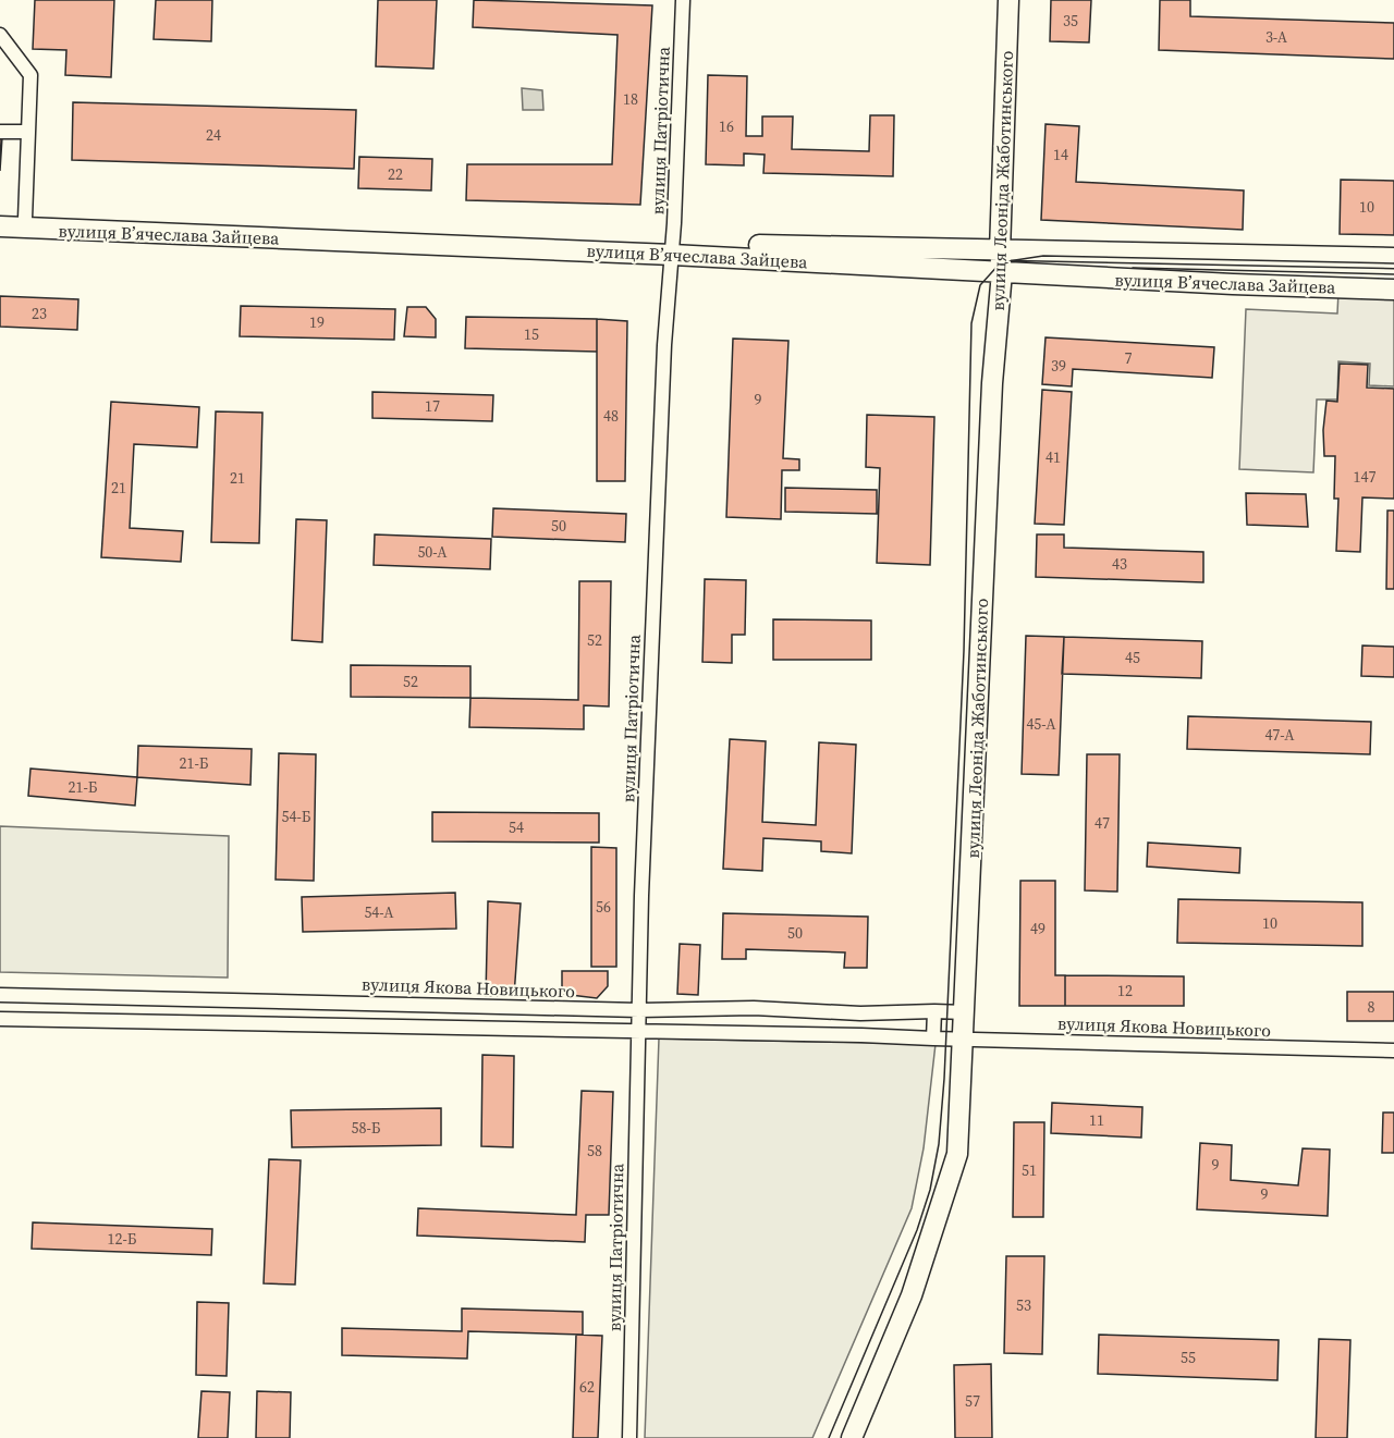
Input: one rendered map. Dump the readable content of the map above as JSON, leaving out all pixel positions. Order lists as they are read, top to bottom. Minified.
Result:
{"streets":{"main road":["вулиця Леоніда Жаботинського","вулиця Вʼячеслава Зайцева"],"street":["вулиця Патріотична","вулиця Якова Новицького"]},"crossings":[["вулиця Патріотична","вулиця Вʼячеслава Зайцева"],["вулиця Патріотична","вулиця Якова Новицького"],["вулиця Леоніда Жаботинського","вулиця Вʼячеслава Зайцева"],["вулиця Леоніда Жаботинського","вулиця Якова Новицького"]],"house_numbers":["35","3-А","18","16","24","14","22","10","23","19","15","7","39","9","17","48","41","147","21","21","50","50-А","43","52","45","52","45-А","47-А","21-Б","21-Б","54-Б","47","54","56","54-А","10","49","50","12","8","11","58-Б","58","9","51","9","12-Б","53","55","62","57"]}
